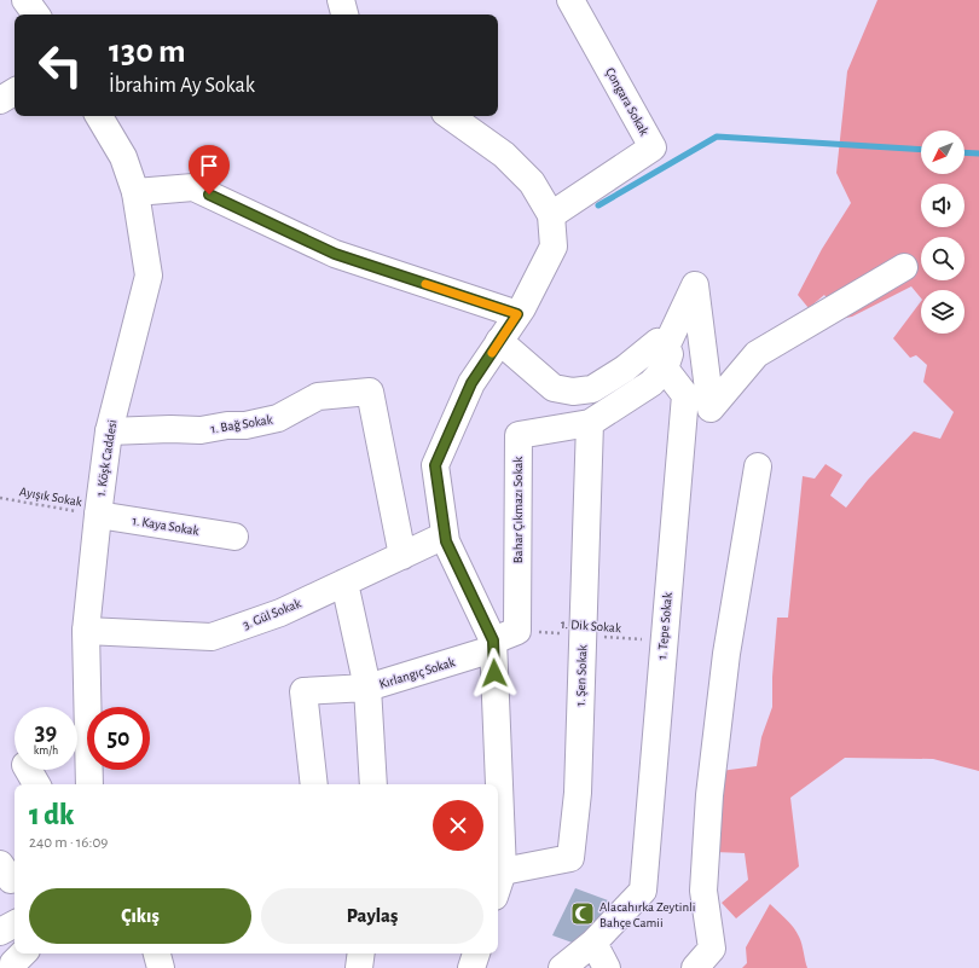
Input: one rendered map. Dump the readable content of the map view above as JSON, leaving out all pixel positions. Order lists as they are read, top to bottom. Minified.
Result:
{"streets":{"street":["Çongara Sokak","1. Bağ Sokak","1. Köşk Caddesi","Bahar Çıkmazı Sokak","1. Kaya Sokak","3. Gül Sokak","1. Tepe Sokak","Kırlangıç Sokak","1. Şen Sokak"],"path":["Ayışık Sokak","1. Dik Sokak"]},"crossings":[["1. Bağ Sokak","1. Köşk Caddesi"],["1. Bağ Sokak","3. Gül Sokak"],["1. Köşk Caddesi","Ayışık Sokak"],["1. Köşk Caddesi","1. Kaya Sokak"],["1. Köşk Caddesi","3. Gül Sokak"],["Ayışık Sokak","1. Kaya Sokak"],["Bahar Çıkmazı Sokak","1. Dik Sokak"],["Bahar Çıkmazı Sokak","1. Şen Sokak"],["1. Dik Sokak","1. Tepe Sokak"],["1. Dik Sokak","1. Şen Sokak"]],"places":{"mosque":["Alacahırka Zeytinli Bahçe Camii"]},"north":"bottom left","page":{"turn":["130 m","İbrahim Ay Sokak"],"speed":"39 km/h","limit":"50","heading":["1 dk","240 m · 16:09"],"buttons":["Çıkış","Paylaş"]}}
